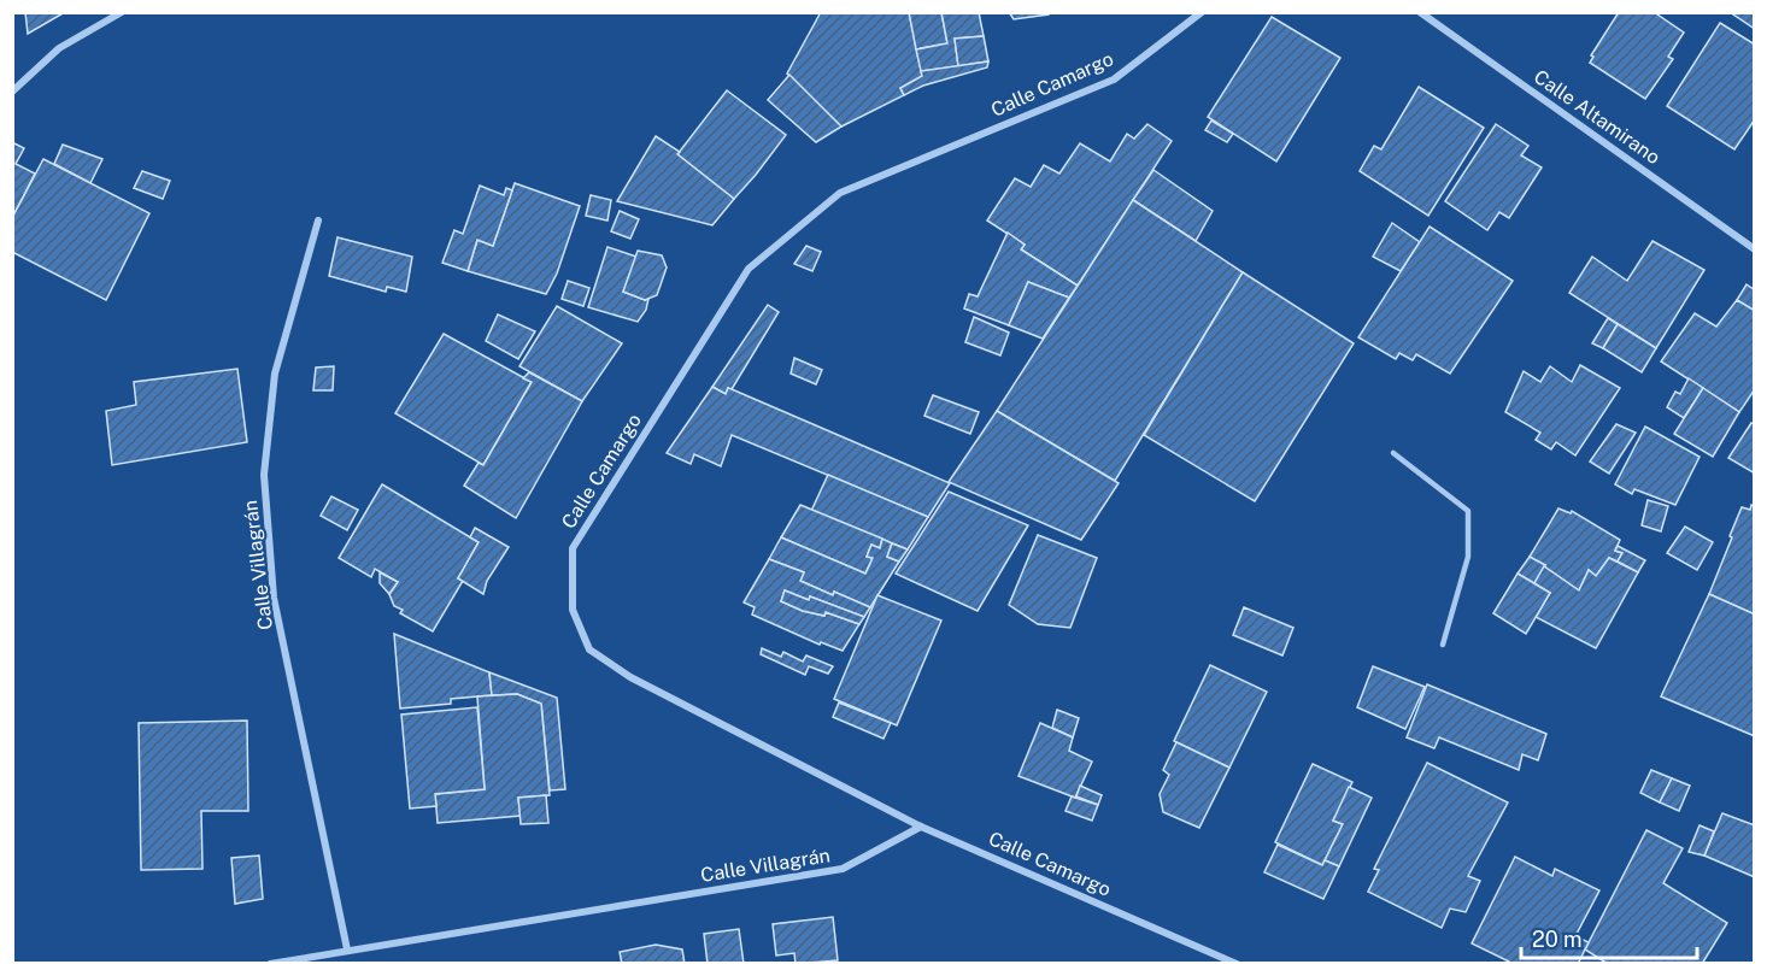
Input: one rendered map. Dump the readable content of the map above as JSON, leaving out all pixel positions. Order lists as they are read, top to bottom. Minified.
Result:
{"streets":{"street":["Calle Camargo","Calle Altamirano","Calle Villagrán"]},"crossings":[["Calle Camargo","Calle Villagrán"]],"scale_bar":"20 m"}
